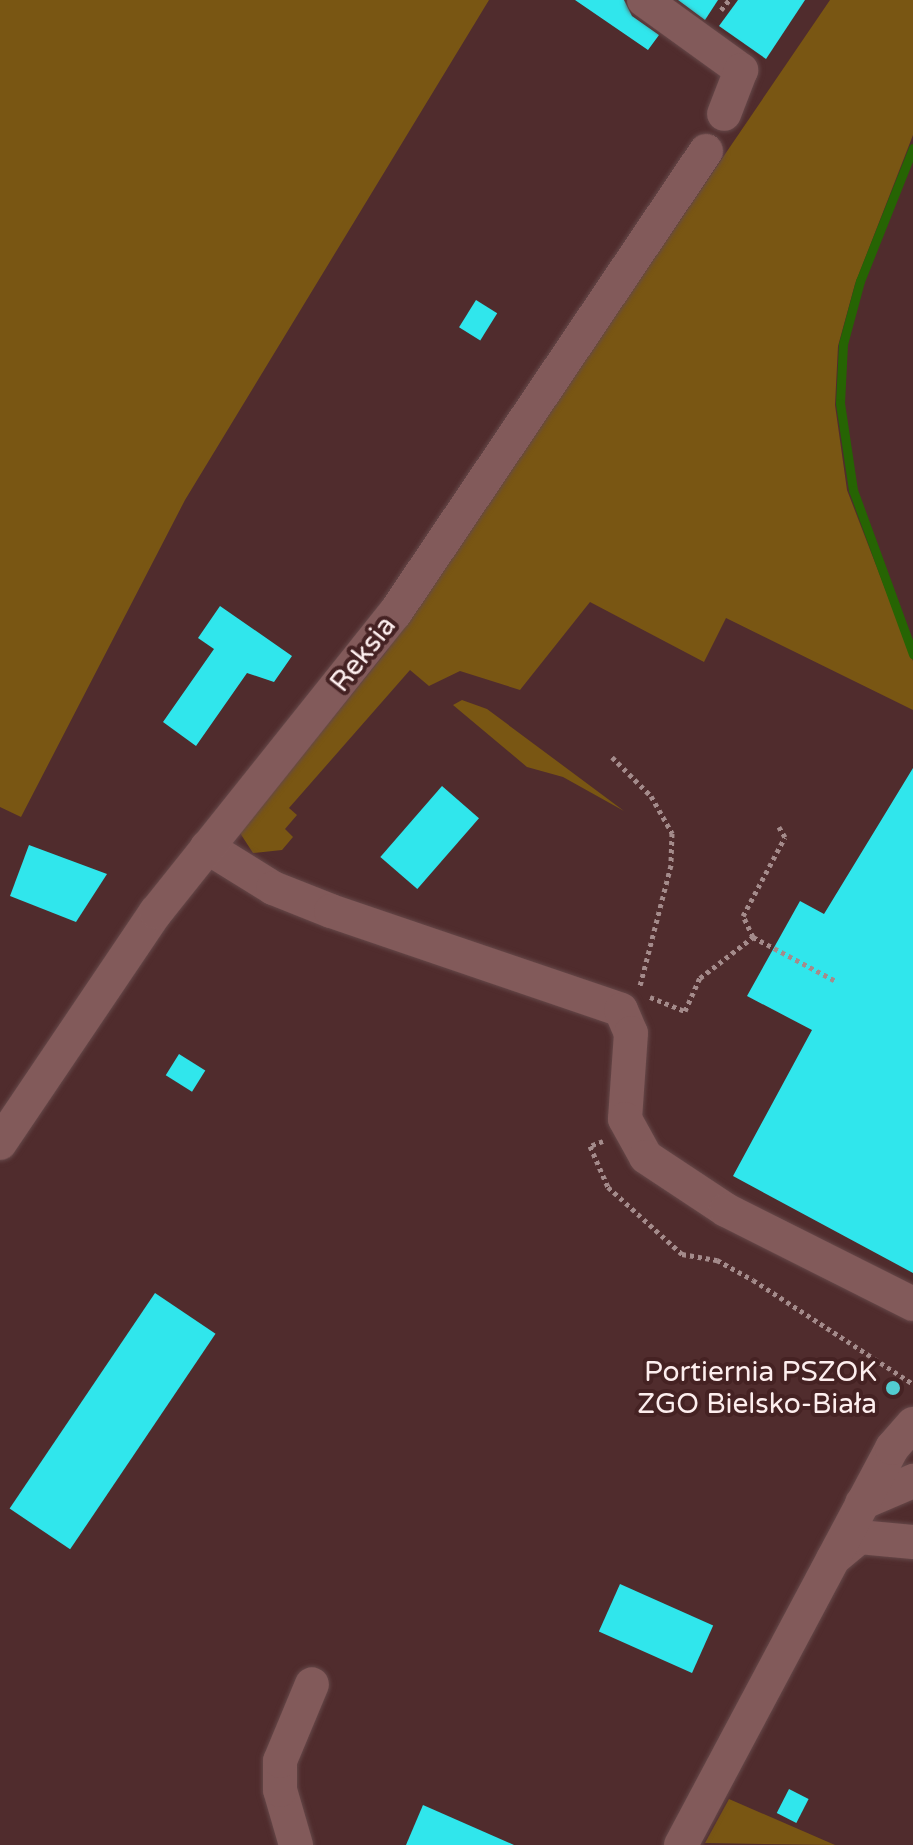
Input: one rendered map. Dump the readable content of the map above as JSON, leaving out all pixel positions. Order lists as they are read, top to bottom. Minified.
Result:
{"streets":{"street":["Reksia"]},"places":["Portiernia PSZOK ZGO Bielsko-Biała"]}
